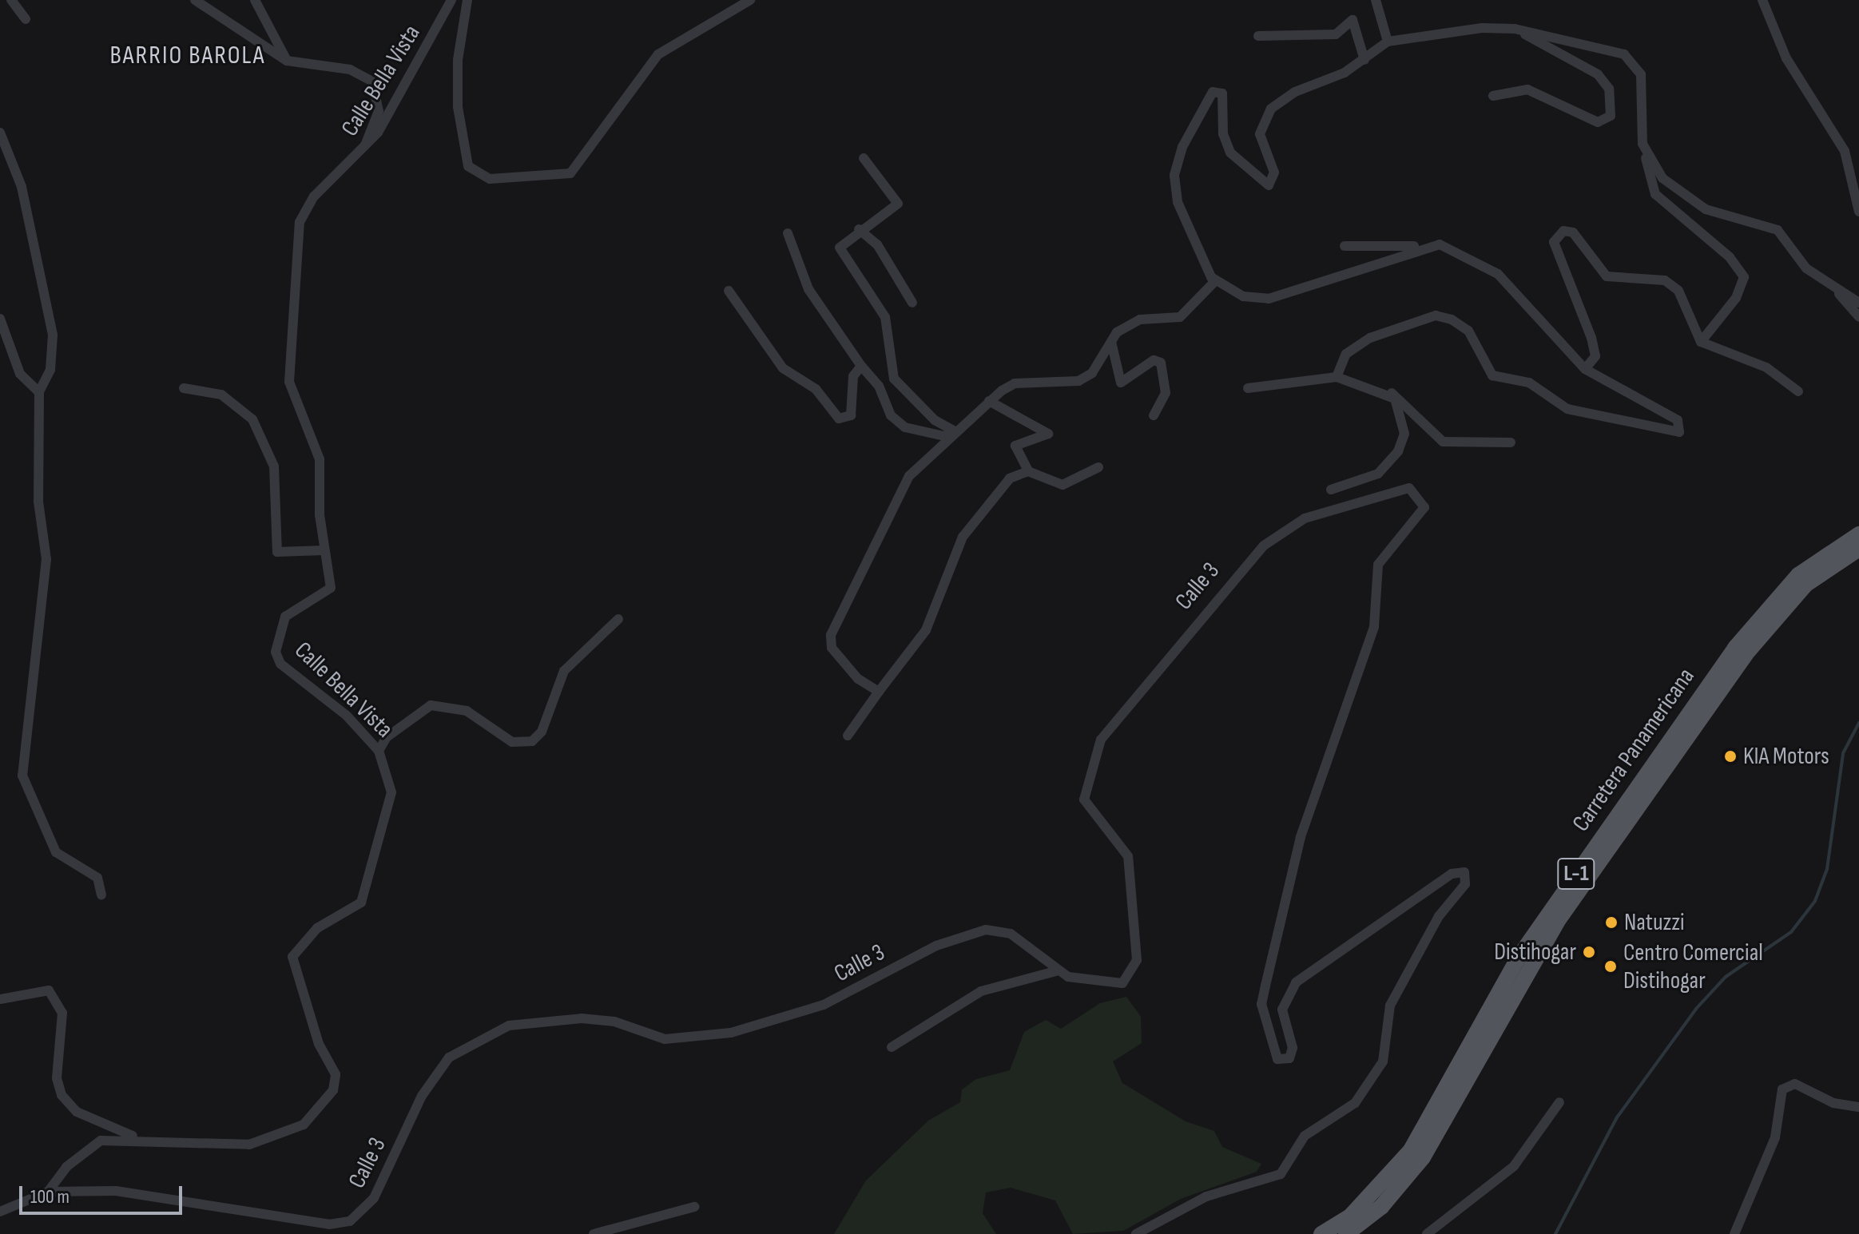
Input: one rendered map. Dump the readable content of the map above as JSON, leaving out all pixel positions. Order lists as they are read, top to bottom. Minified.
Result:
{"streets":{"main road":["Carretera Panamericana","L-1"],"street":["Calle Bella Vista","Calle 3"]},"crossings":[["Calle Bella Vista","Calle 3"]],"districts":["BARRIO BAROLA"],"places":["KIA Motors","Natuzzi","Distihogar","Centro Comercial Distihogar"],"scale_bar":"100 m"}
